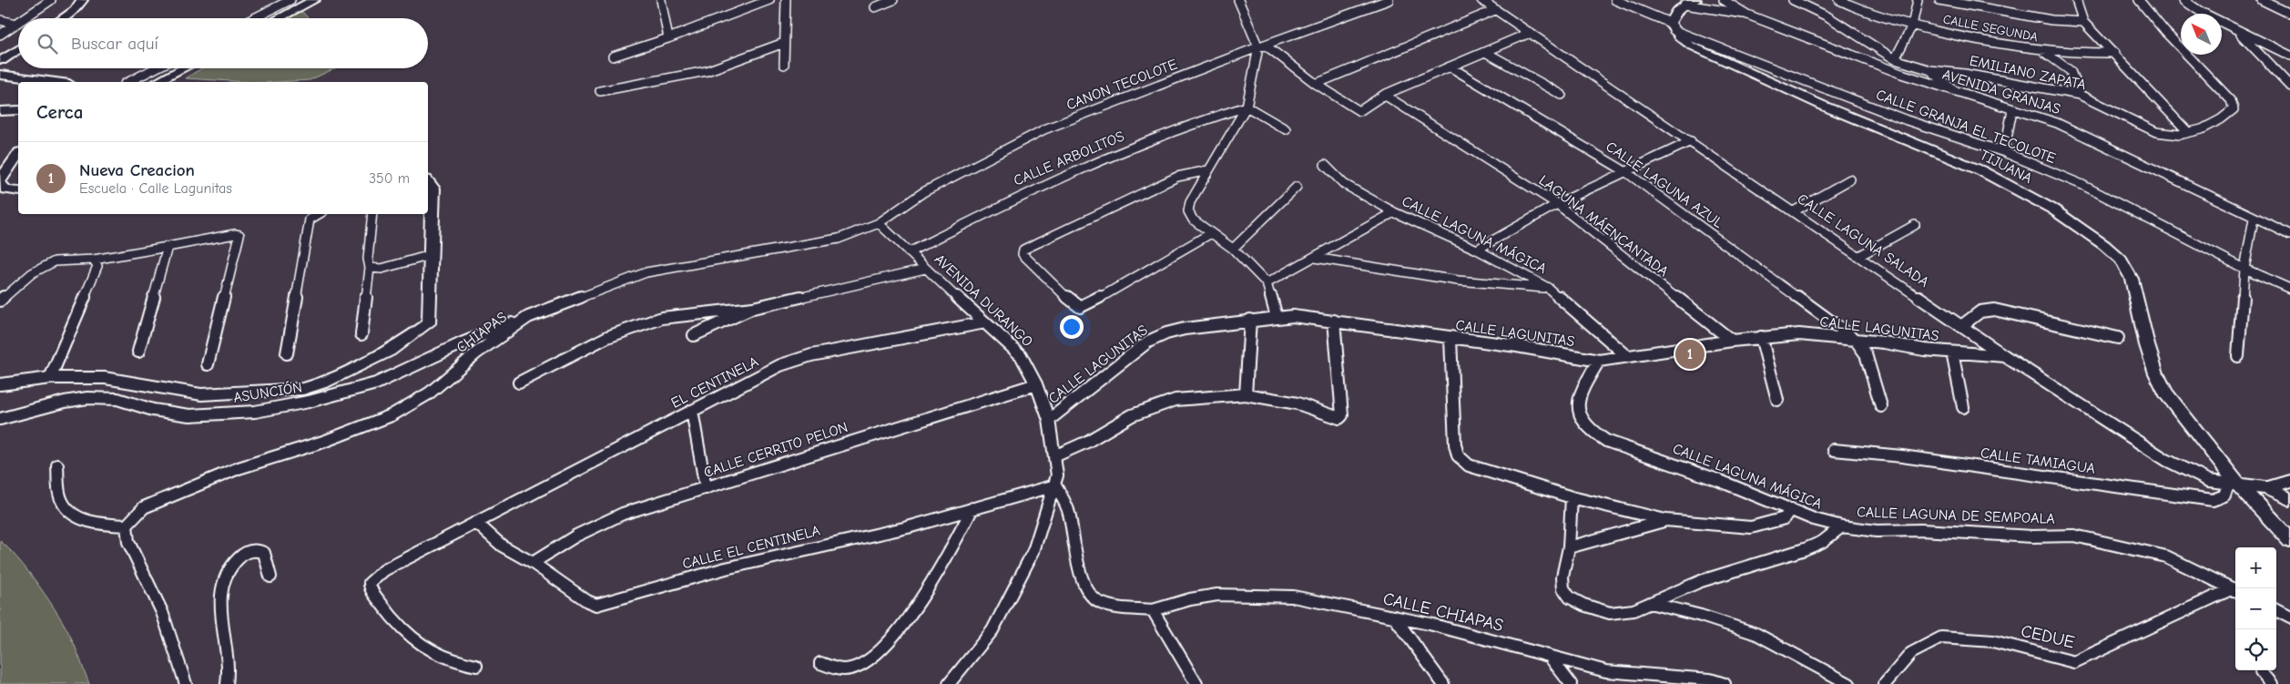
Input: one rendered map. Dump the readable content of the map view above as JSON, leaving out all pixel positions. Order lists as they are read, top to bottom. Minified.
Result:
{"streets":{"street":["CALLE SEGUNDA","EMILIANO ZAPATA","CANON TECOLOTE","AVENIDA GRANJAS","CALLE GRANJA EL TECOLOTE","CALLE ARBOLITOS","TIJUANA","CALLE LAGUNA AZUL","LAGUNA MÁENCANTADA","CALLE LAGUNA MÁGICA","CALLE LAGUNA SALADA","AVENIDA DURANGO","CALLE LAGUNITAS","CHIAPAS","EL CENTINELA","ASUNCIÓN","CALLE CERRITO PELON","CALLE TAMIAGUA","CALLE LAGUNA DE SEMPOALA","CALLE EL CENTINELA","CALLE CHIAPAS","CEDUE"]},"crossings":[["CANON TECOLOTE","AVENIDA DURANGO"],["CANON TECOLOTE","CHIAPAS"],["CALLE GRANJA EL TECOLOTE","TIJUANA"],["CALLE ARBOLITOS","AVENIDA DURANGO"],["TIJUANA","CALLE LAGUNA SALADA"],["TIJUANA","CALLE TAMIAGUA"],["CALLE LAGUNA AZUL","CALLE LAGUNITAS"],["LAGUNA MÁENCANTADA","CALLE LAGUNITAS"],["CALLE LAGUNA MÁGICA","CALLE LAGUNITAS"],["CALLE LAGUNA MÁGICA","CALLE LAGUNA DE SEMPOALA"],["CALLE LAGUNA SALADA","CALLE LAGUNITAS"],["CALLE LAGUNA SALADA","CALLE TAMIAGUA"],["AVENIDA DURANGO","CALLE LAGUNITAS"],["AVENIDA DURANGO","CHIAPAS"],["AVENIDA DURANGO","EL CENTINELA"],["AVENIDA DURANGO","CALLE CERRITO PELON"],["AVENIDA DURANGO","CALLE EL CENTINELA"],["CHIAPAS","ASUNCIÓN"],["EL CENTINELA","CALLE EL CENTINELA"],["CALLE CERRITO PELON","CALLE EL CENTINELA"]],"north":"top left","page":{"search":"Buscar aquí","heading":"Cerca","list":[{"mark":"1","name":"Nueva Creacion","note":"Escuela · Calle Lagunitas","value":"350 m"}],"pins":"1","map_buttons":["+","−"]}}
